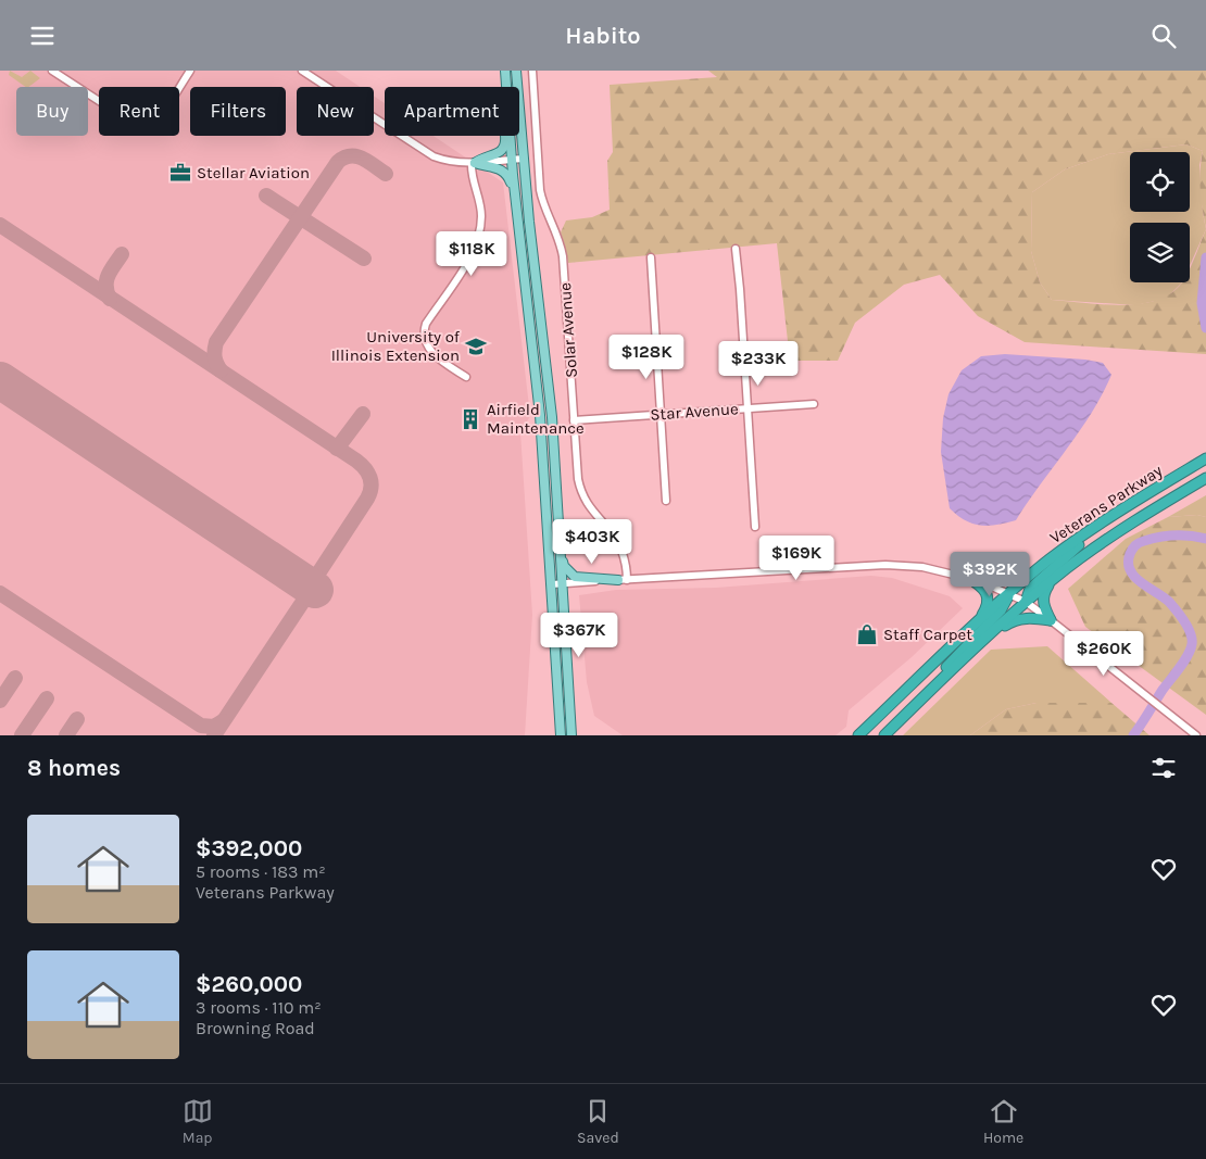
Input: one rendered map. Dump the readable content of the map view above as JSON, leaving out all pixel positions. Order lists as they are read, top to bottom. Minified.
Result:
{"streets":{"highway":["Veterans Parkway"],"street":["Solar Avenue","Star Avenue"]},"crossings":[["Solar Avenue","Star Avenue"]],"places":{"office":["Stellar Aviation"],"school or university":["University of Illinois Extension"],"building":["Airfield Maintenance"],"shop":["Staff Carpet"]},"page":{"header":"Habito","chip":["Buy","Rent","Filters","New","Apartment"],"price":["$118K","$128K","$233K","$403K","$169K","$392K","$367K","$260K"],"heading":"8 homes","list":[{"name":"$392,000","note":"5 rooms · 183 m² · Veterans Parkway"},{"name":"$260,000","note":"3 rooms · 110 m² · Browning Road"}],"tabs":["Map","Saved","Home"]}}
